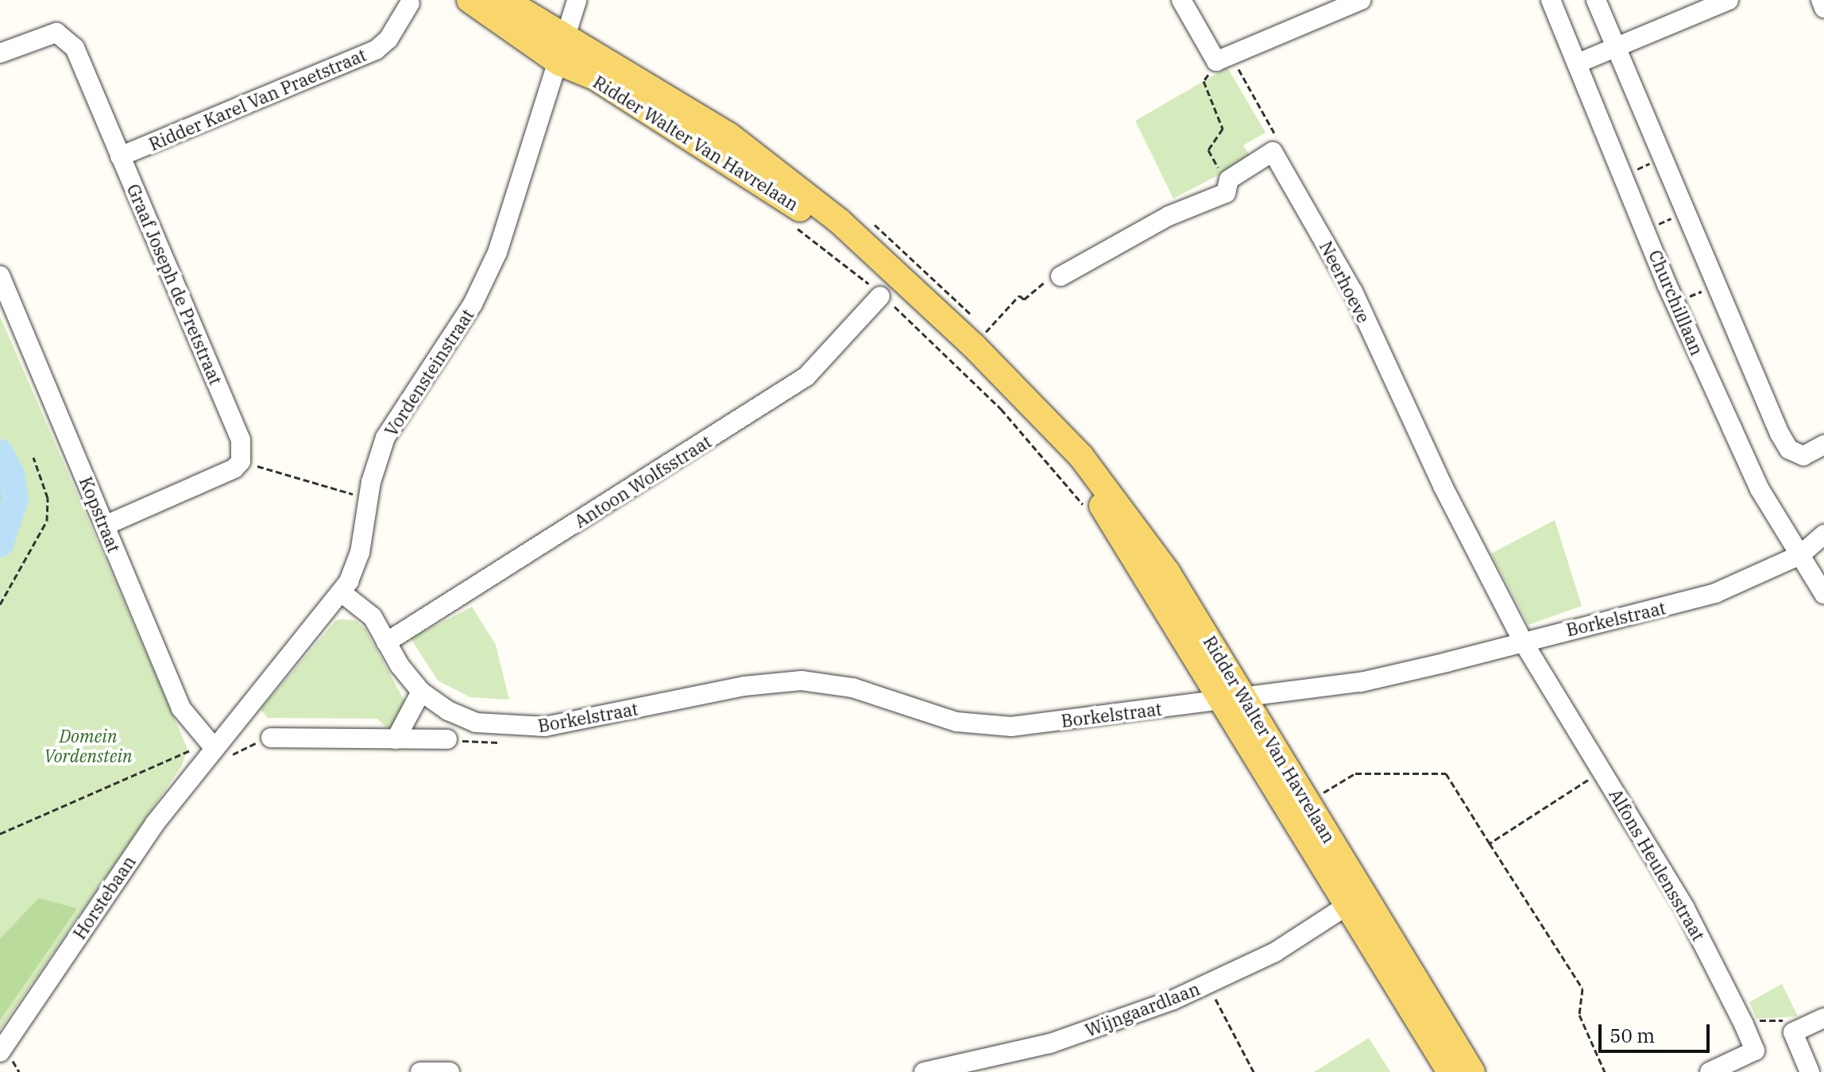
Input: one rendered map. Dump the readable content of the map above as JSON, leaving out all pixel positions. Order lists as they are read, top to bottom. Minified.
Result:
{"streets":{"main road":["Ridder Walter Van Havrelaan"],"street":["Ridder Karel Van Praetstraat","Neerhoeve","Graaf Joseph de Pretstraat","Churchilllaan","Vordensteinstraat","Antoon Wolfsstraat","Kopstraat","Borkelstraat","Alfons Heulensstraat","Horstebaan","Wijngaardlaan"]},"crossings":[["Ridder Karel Van Praetstraat","Graaf Joseph de Pretstraat"],["Ridder Walter Van Havrelaan","Vordensteinstraat"],["Ridder Walter Van Havrelaan","Antoon Wolfsstraat"],["Ridder Walter Van Havrelaan","Borkelstraat"],["Ridder Walter Van Havrelaan","Wijngaardlaan"],["Neerhoeve","Borkelstraat"],["Neerhoeve","Alfons Heulensstraat"],["Churchilllaan","Borkelstraat"],["Vordensteinstraat","Kopstraat"],["Vordensteinstraat","Borkelstraat"],["Vordensteinstraat","Horstebaan"],["Antoon Wolfsstraat","Borkelstraat"],["Kopstraat","Horstebaan"],["Borkelstraat","Alfons Heulensstraat"]],"parks":["Domein Vordenstein"],"scale_bar":"50 m"}
